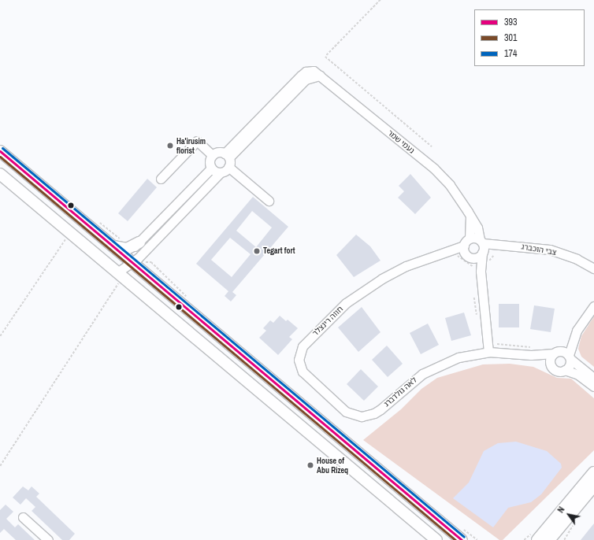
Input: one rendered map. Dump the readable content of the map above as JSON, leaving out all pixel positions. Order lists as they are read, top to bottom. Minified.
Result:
{"streets":{"street":["נעמי שמר","צבי הוכברג","חווה רינצלר","לאה גולדברג"]},"crossings":[["נעמי שמר","צבי הוכברג"],["נעמי שמר","חווה רינצלר"],["צבי הוכברג","חווה רינצלר"],["חווה רינצלר","לאה גולדברג"]],"places":["Ha'irusim florist","Tegart fort","House of Abu Rizeq"],"lines":["transit line 174","transit line 393","transit line 301"],"legend":["393","301","174"],"north":"top left"}
